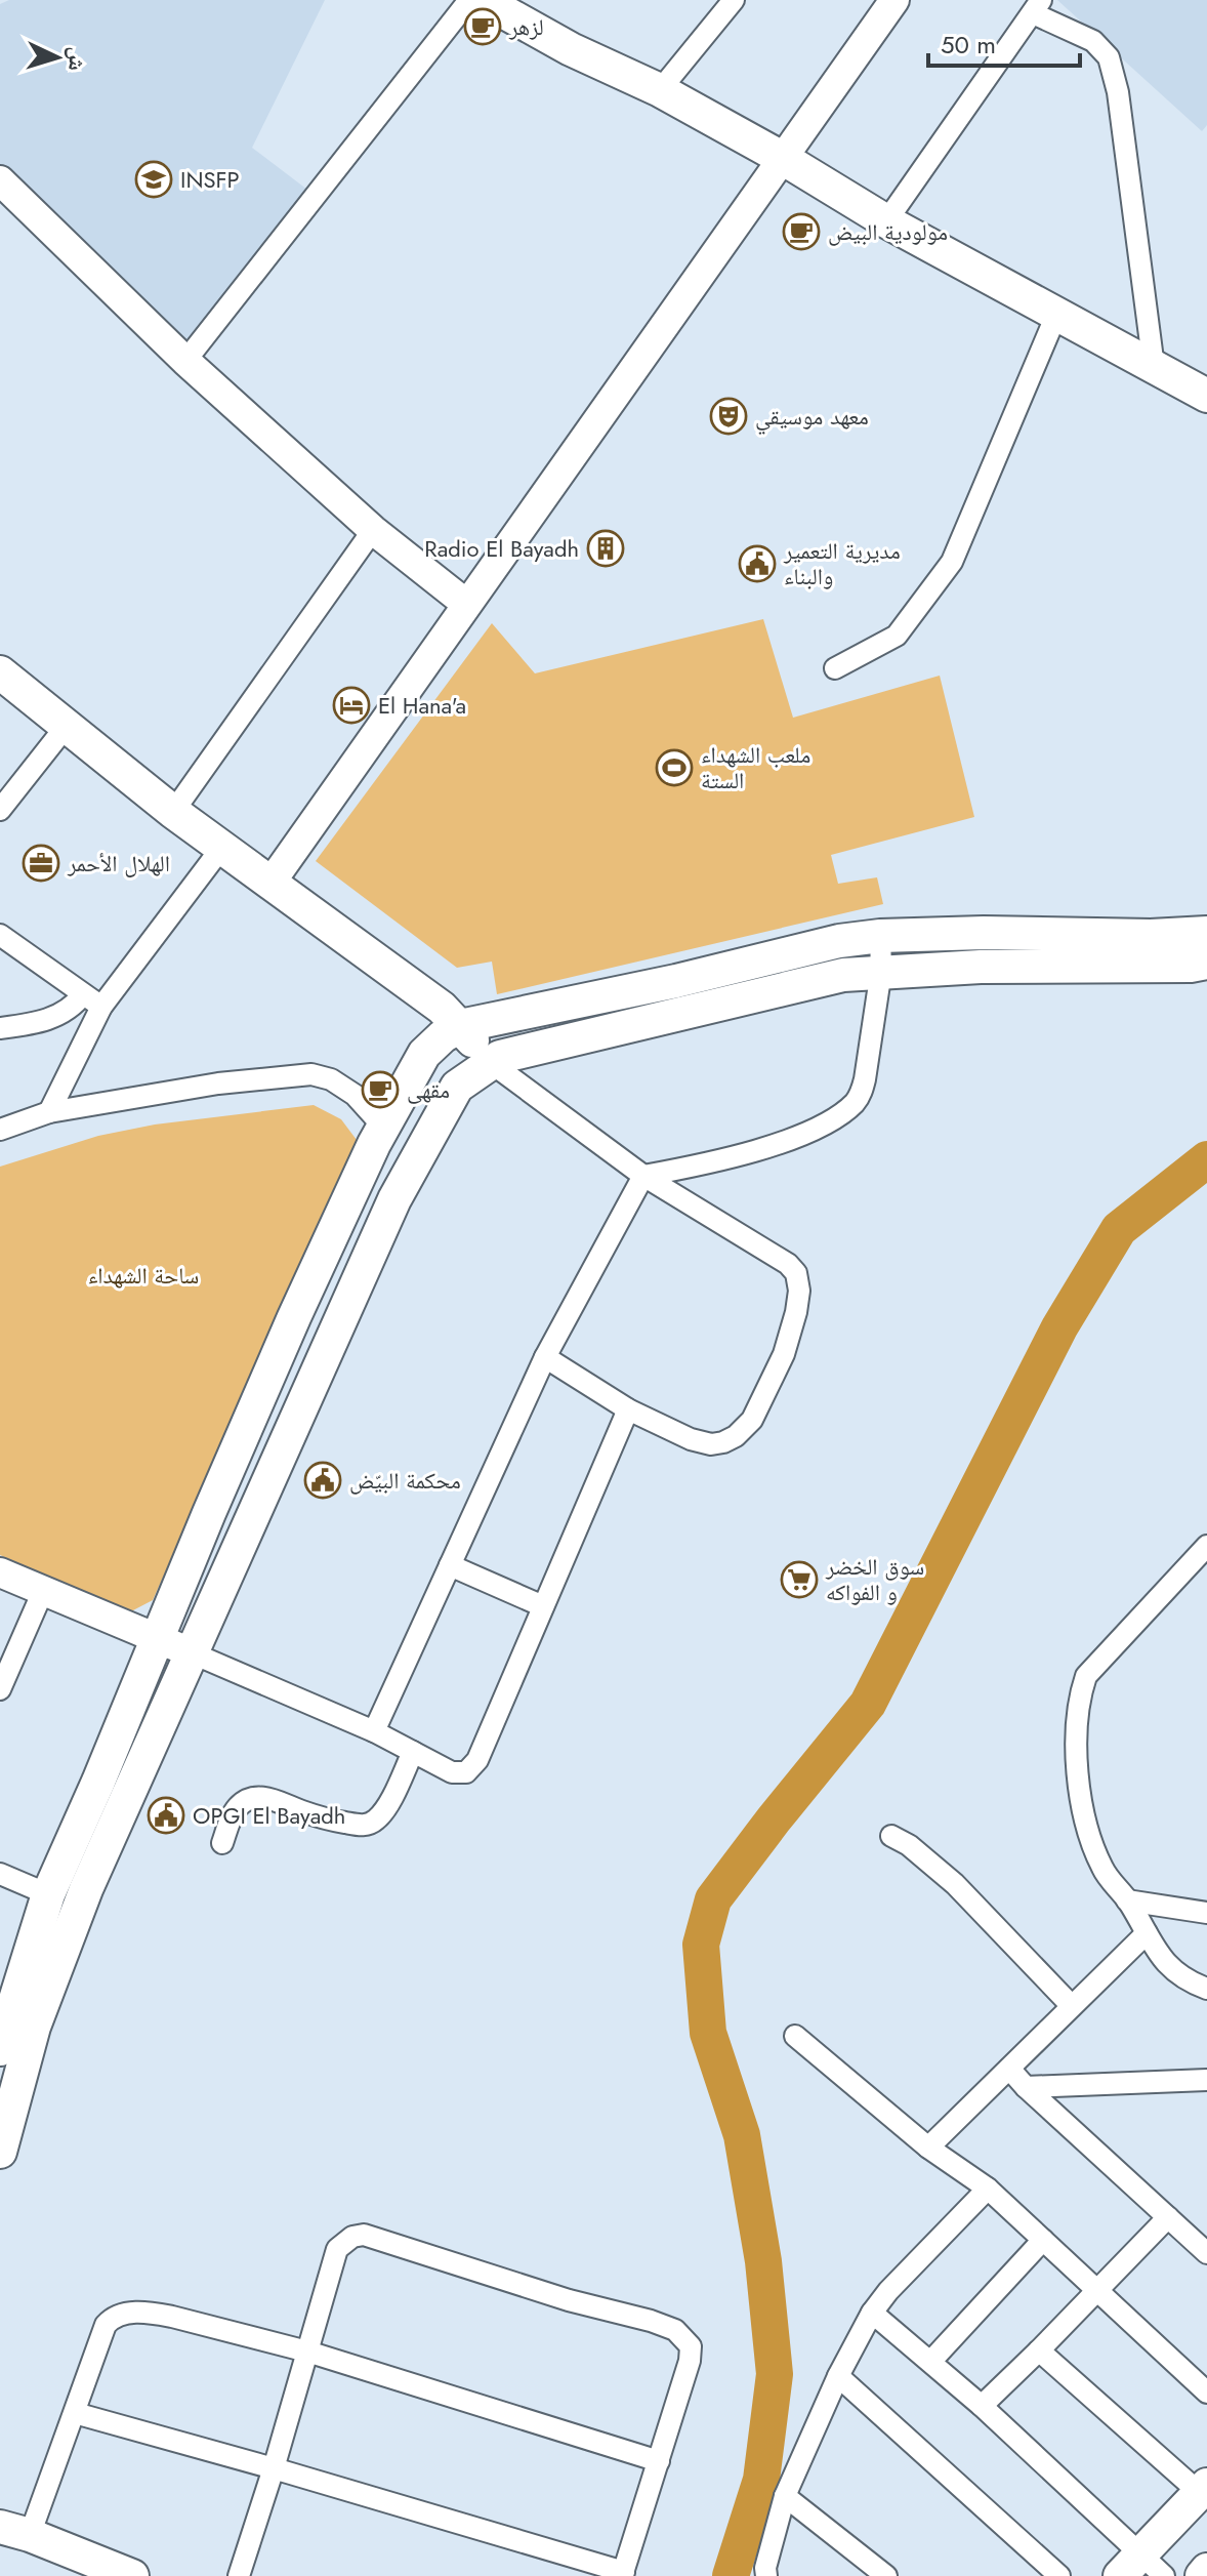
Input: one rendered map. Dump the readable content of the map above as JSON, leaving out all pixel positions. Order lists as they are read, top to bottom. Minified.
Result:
{"parks":["ساحة الشهداء"],"places":{"cafe":["لزهر","مولودية البيض","مقهى"],"school or university":["INSFP"],"theatre":["معهد موسيقي"],"building":["Radio El Bayadh"],"public building":["مديرية التعمير والبناء","محكمة البيّض","OPGI El Bayadh"],"hotel":["El Hana'a"],"sports":["ملعب الشهداء الستة"],"office":["الهلال الأحمر"],"supermarket":["سوق الخضر و الفواكه"]},"scale_bar":"50 m","north":"right"}
